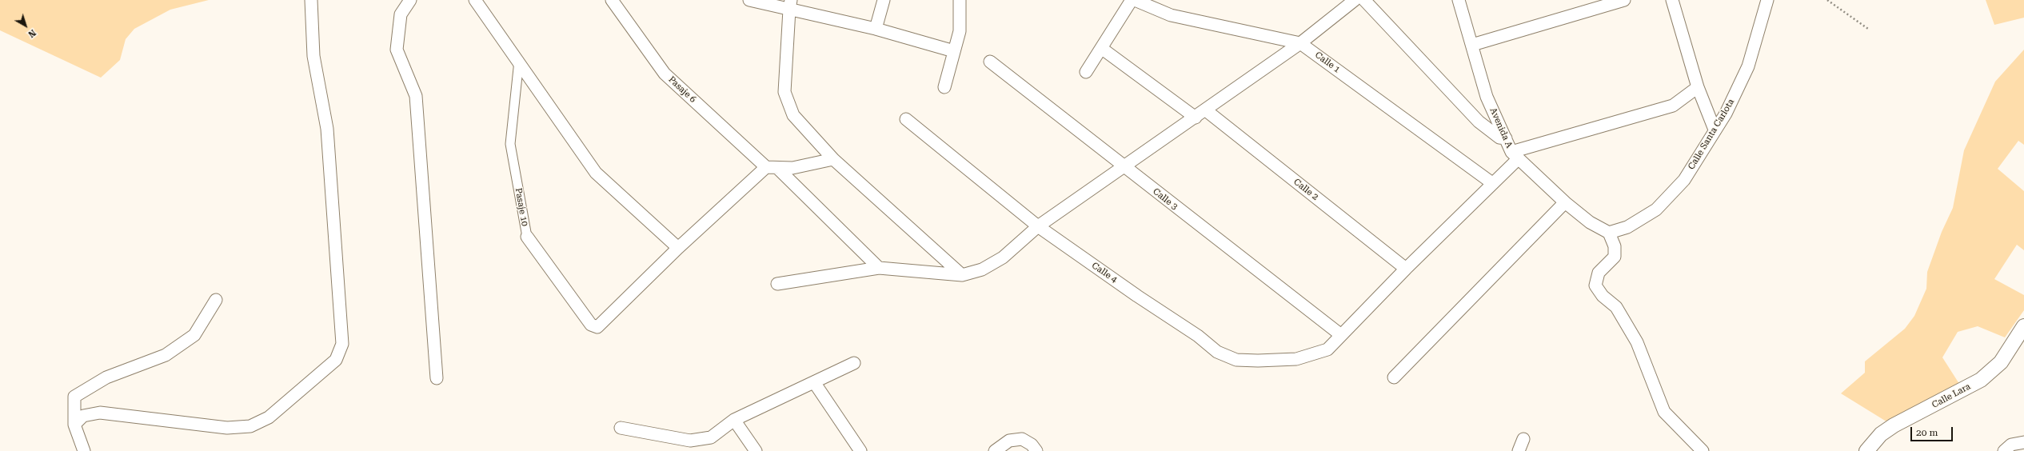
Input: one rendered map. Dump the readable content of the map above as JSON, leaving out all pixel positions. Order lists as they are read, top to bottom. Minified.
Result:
{"streets":{"street":["Calle 1","Pasaje 6","Avenida A","Calle Santa Carlota","Calle 2","Calle 3","Pasaje 10","Calle 4","Calle Lara"]},"crossings":[["Avenida A","Calle Santa Carlota"],["Calle 3","Calle 4"]],"scale_bar":"20 m","north":"bottom right"}
